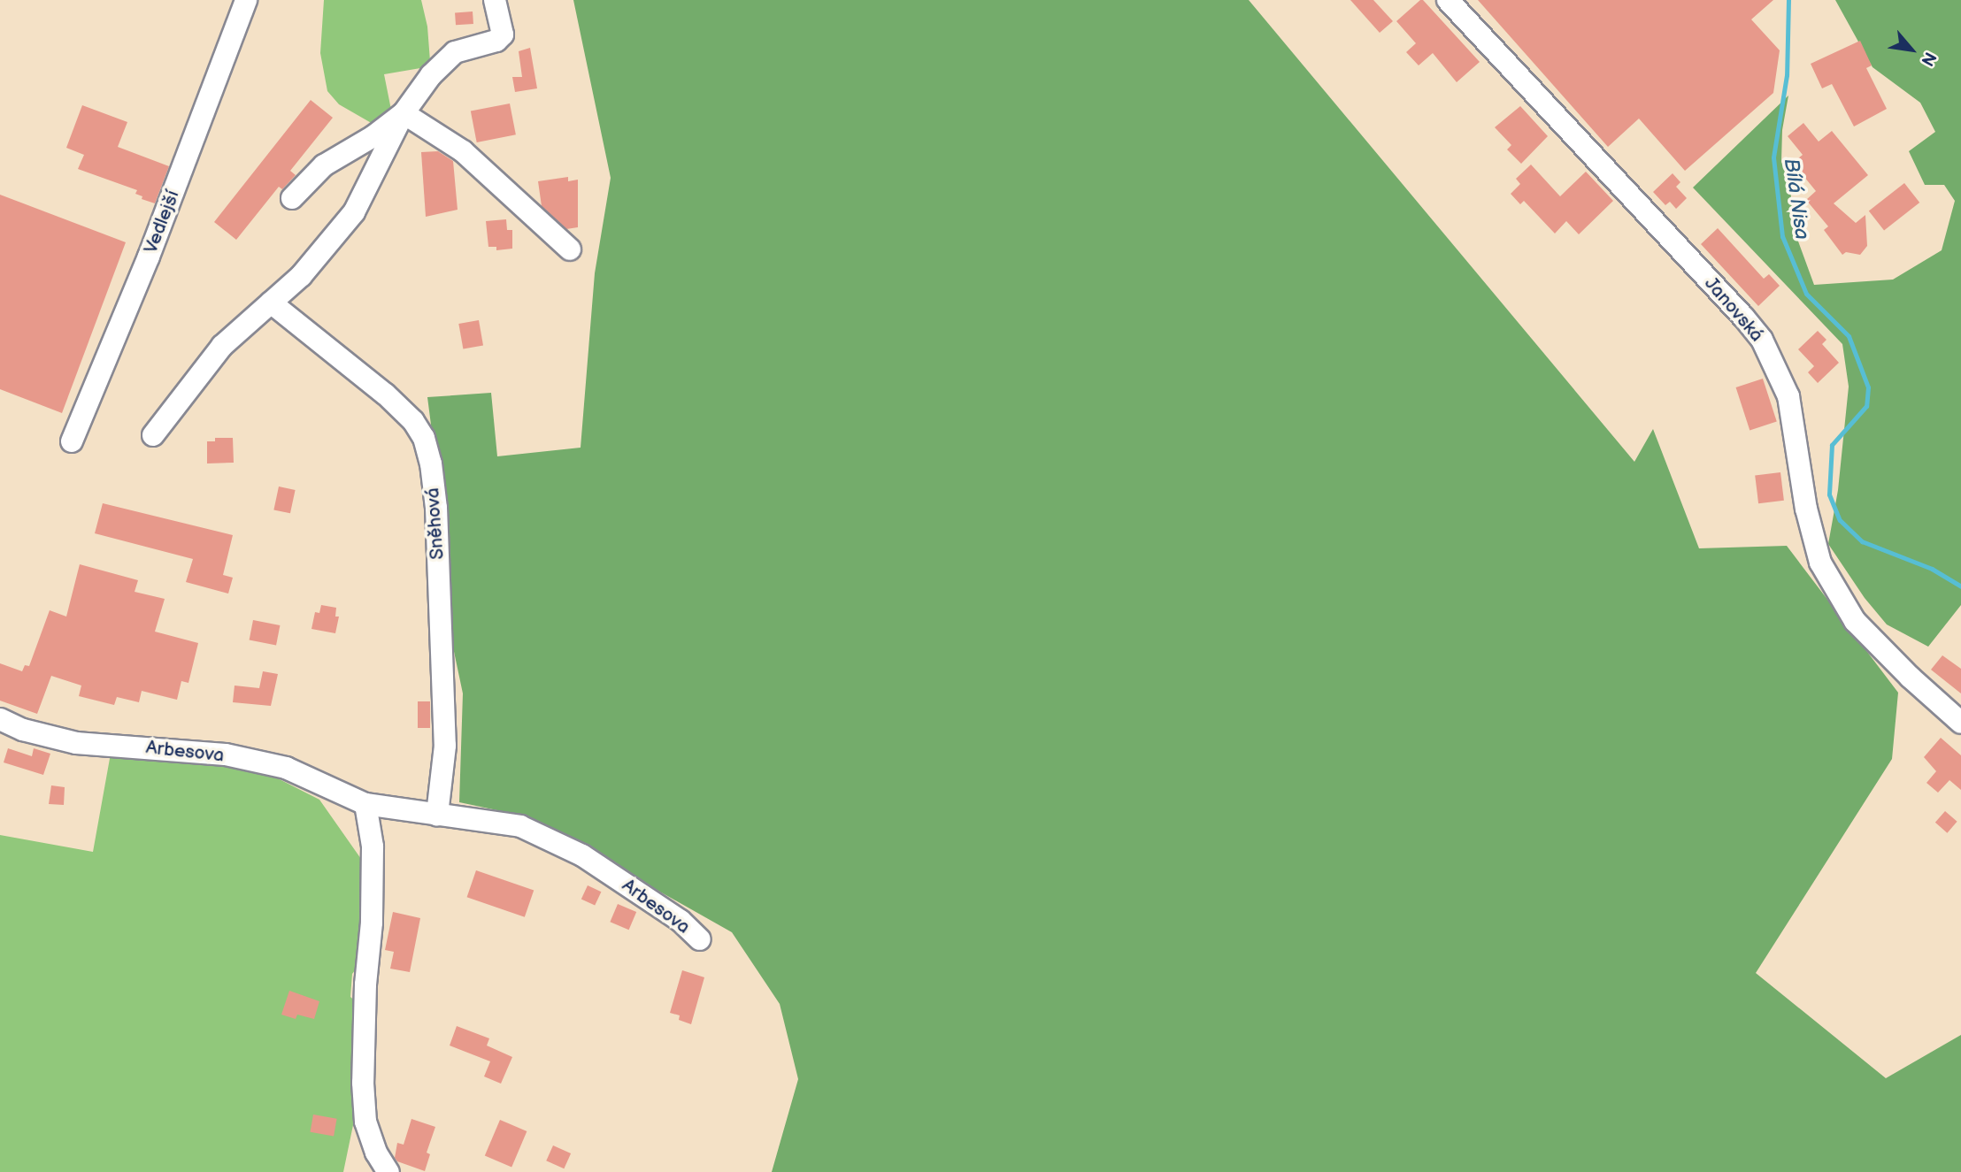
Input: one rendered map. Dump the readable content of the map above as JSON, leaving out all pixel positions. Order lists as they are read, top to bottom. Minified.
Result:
{"streets":{"street":["Vedlejší","Janovská","Sněhová","Arbesova"]},"crossings":[["Sněhová","Arbesova"]],"water":["Bílá Nisa"],"north":"bottom right"}
